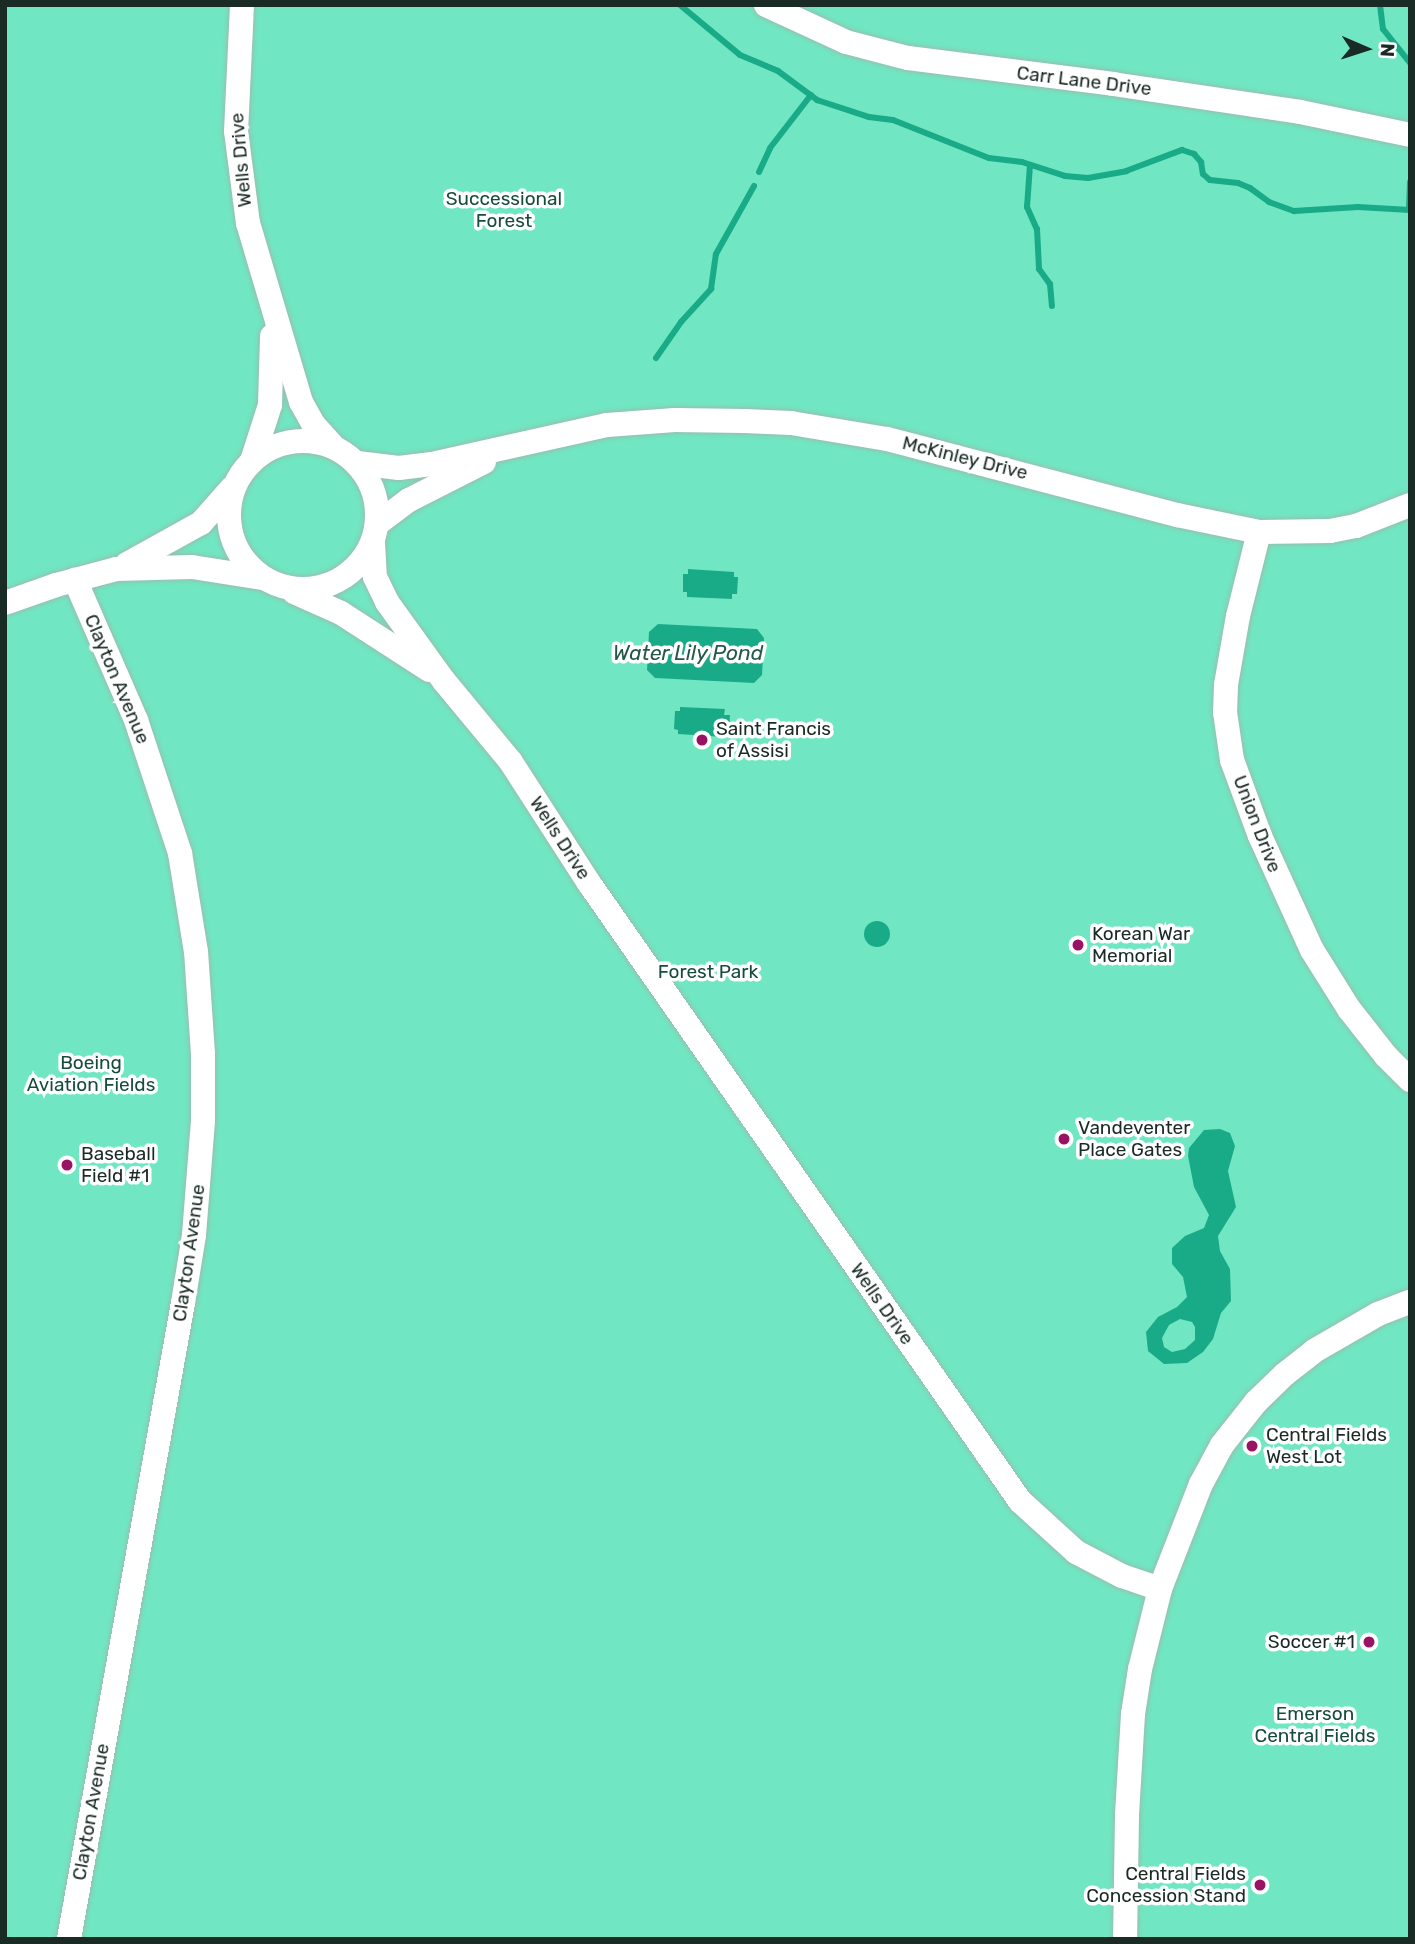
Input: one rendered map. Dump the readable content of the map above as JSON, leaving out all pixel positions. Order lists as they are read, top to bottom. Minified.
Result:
{"streets":{"street":["Carr Lane Drive","Wells Drive","McKinley Drive","Clayton Avenue","Union Drive"]},"crossings":[["Wells Drive","McKinley Drive"],["McKinley Drive","Union Drive"]],"water":["Water Lily Pond"],"parks":["Successional Forest","Forest Park","Boeing Aviation Fields","Emerson Central Fields"],"places":["Saint Francis of Assisi","Korean War Memorial","Vandeventer Place Gates","Baseball Field #1","Central Fields West Lot","Soccer #1","Central Fields Concession Stand"],"north":"right"}
